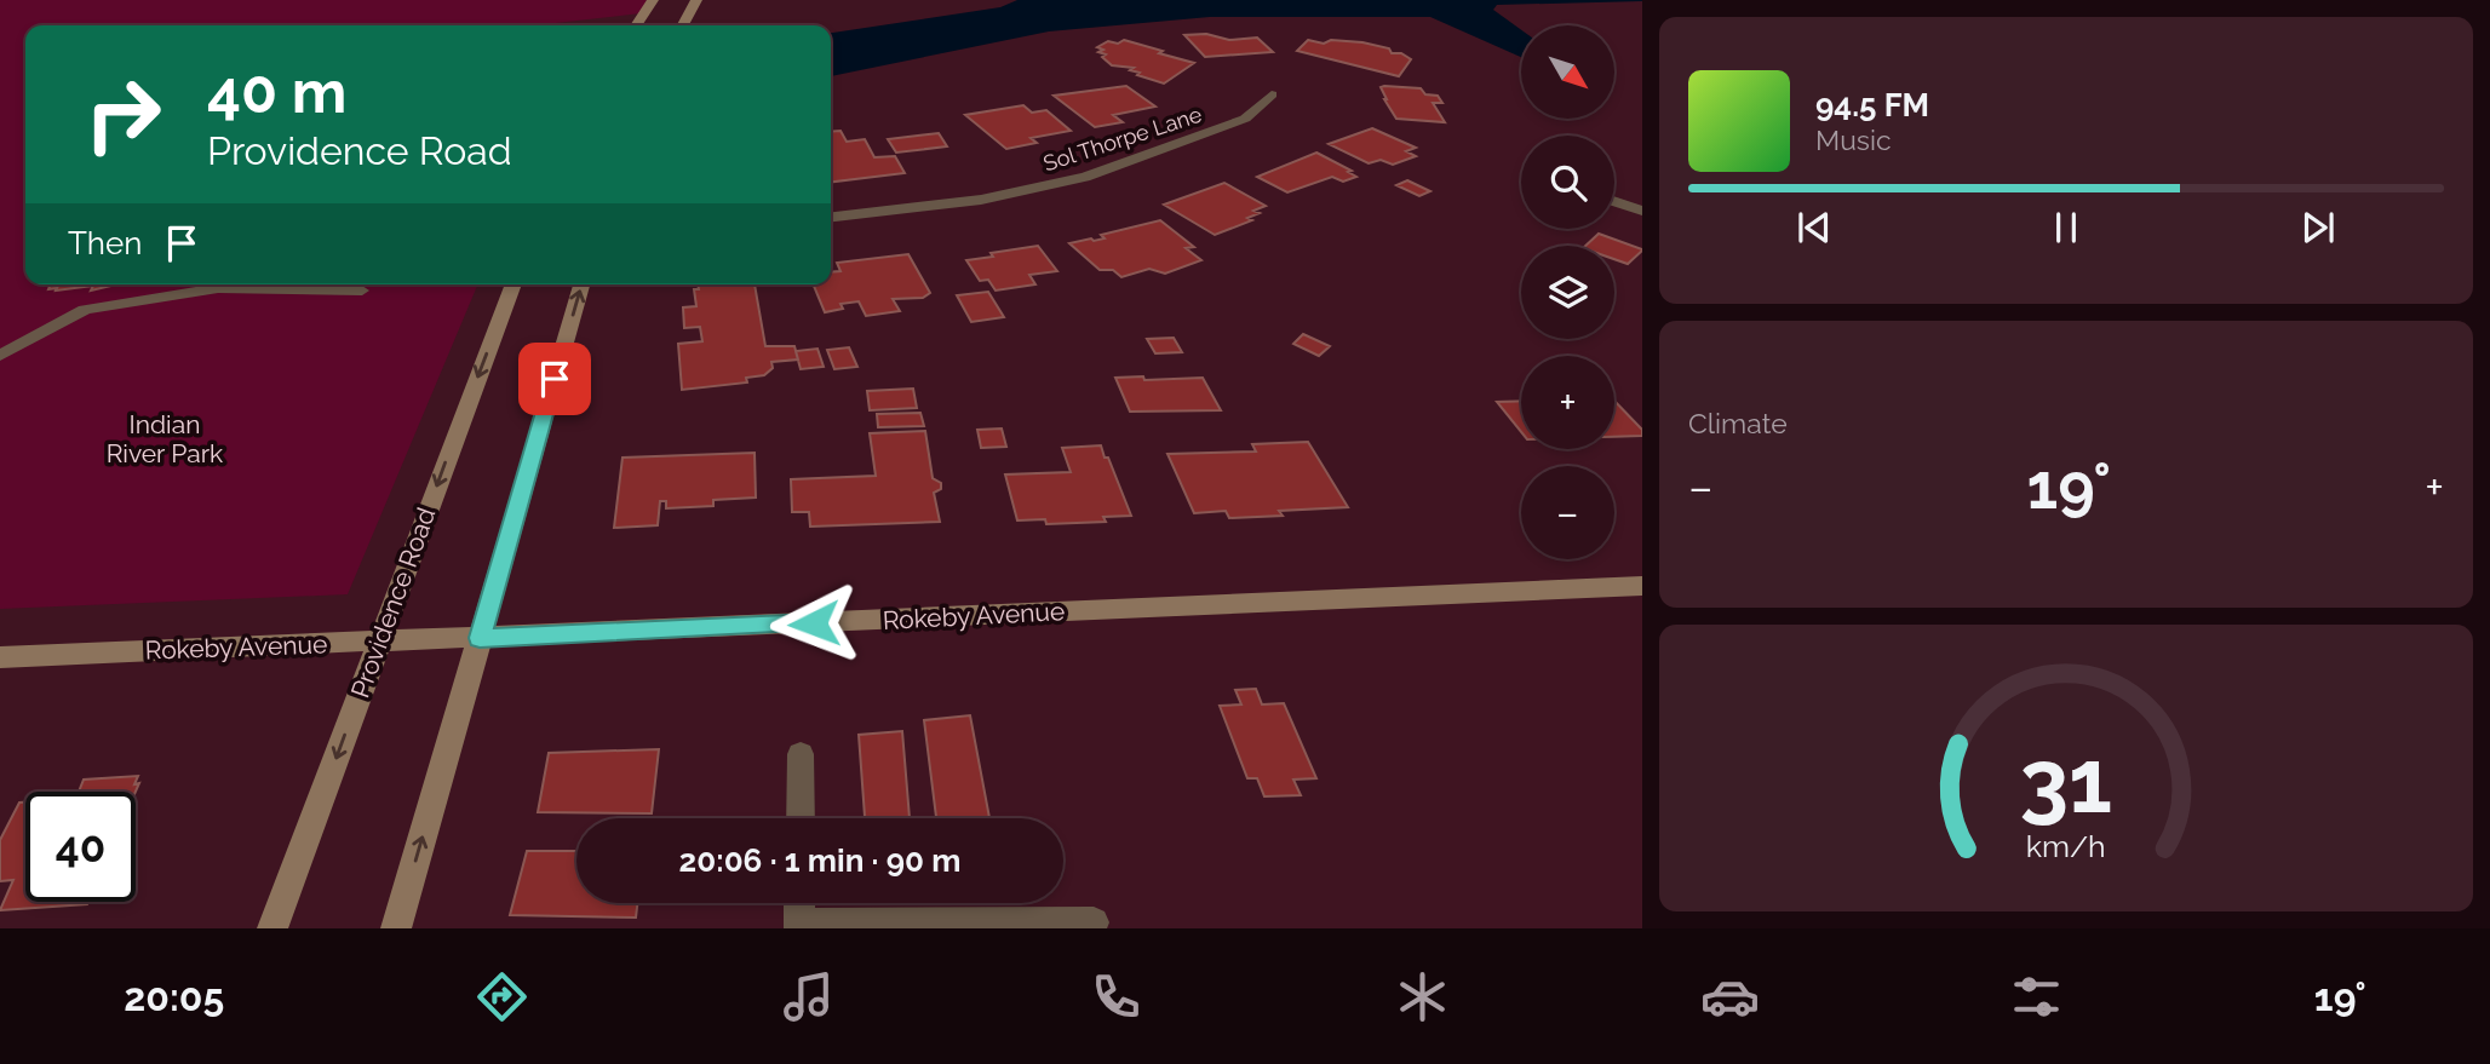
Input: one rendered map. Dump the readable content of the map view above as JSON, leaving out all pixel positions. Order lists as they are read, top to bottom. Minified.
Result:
{"streets":{"main road":["Providence Road","Rokeby Avenue"],"street":["Sol Thorpe Lane"]},"crossings":[["Providence Road","Rokeby Avenue"]],"parks":["Indian River Park"],"north":"bottom right","page":{"map_buttons":["+","−"],"turn":["40 m","Providence Road"],"song":["94.5 FM","Music"],"then":"Then","tile":"Climate","heat":["−","19°","+"],"limit":"40","trip":"20:06 · 1 min · 90 m","tabs":["20:05","19°"],"gauge":["31","km/h"]}}
